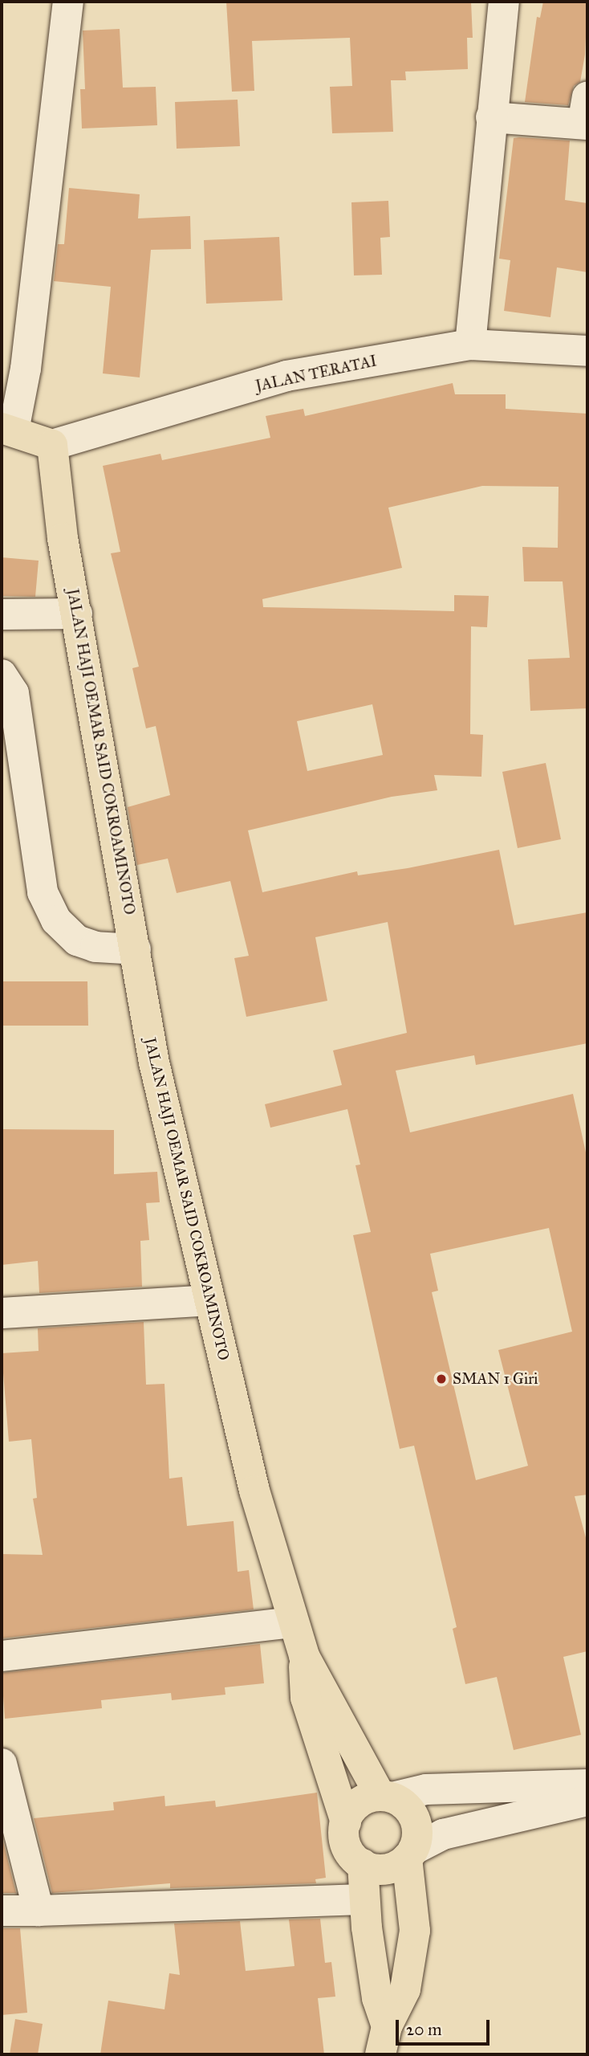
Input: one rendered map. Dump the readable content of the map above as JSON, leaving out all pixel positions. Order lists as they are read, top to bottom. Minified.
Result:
{"streets":{"main road":["JALAN HAJI OEMAR SAID COKROAMINOTO"],"street":["JALAN TERATAI"]},"crossings":[["JALAN TERATAI","JALAN HAJI OEMAR SAID COKROAMINOTO"]],"places":["SMAN 1 Giri"],"scale_bar":"20 m"}
